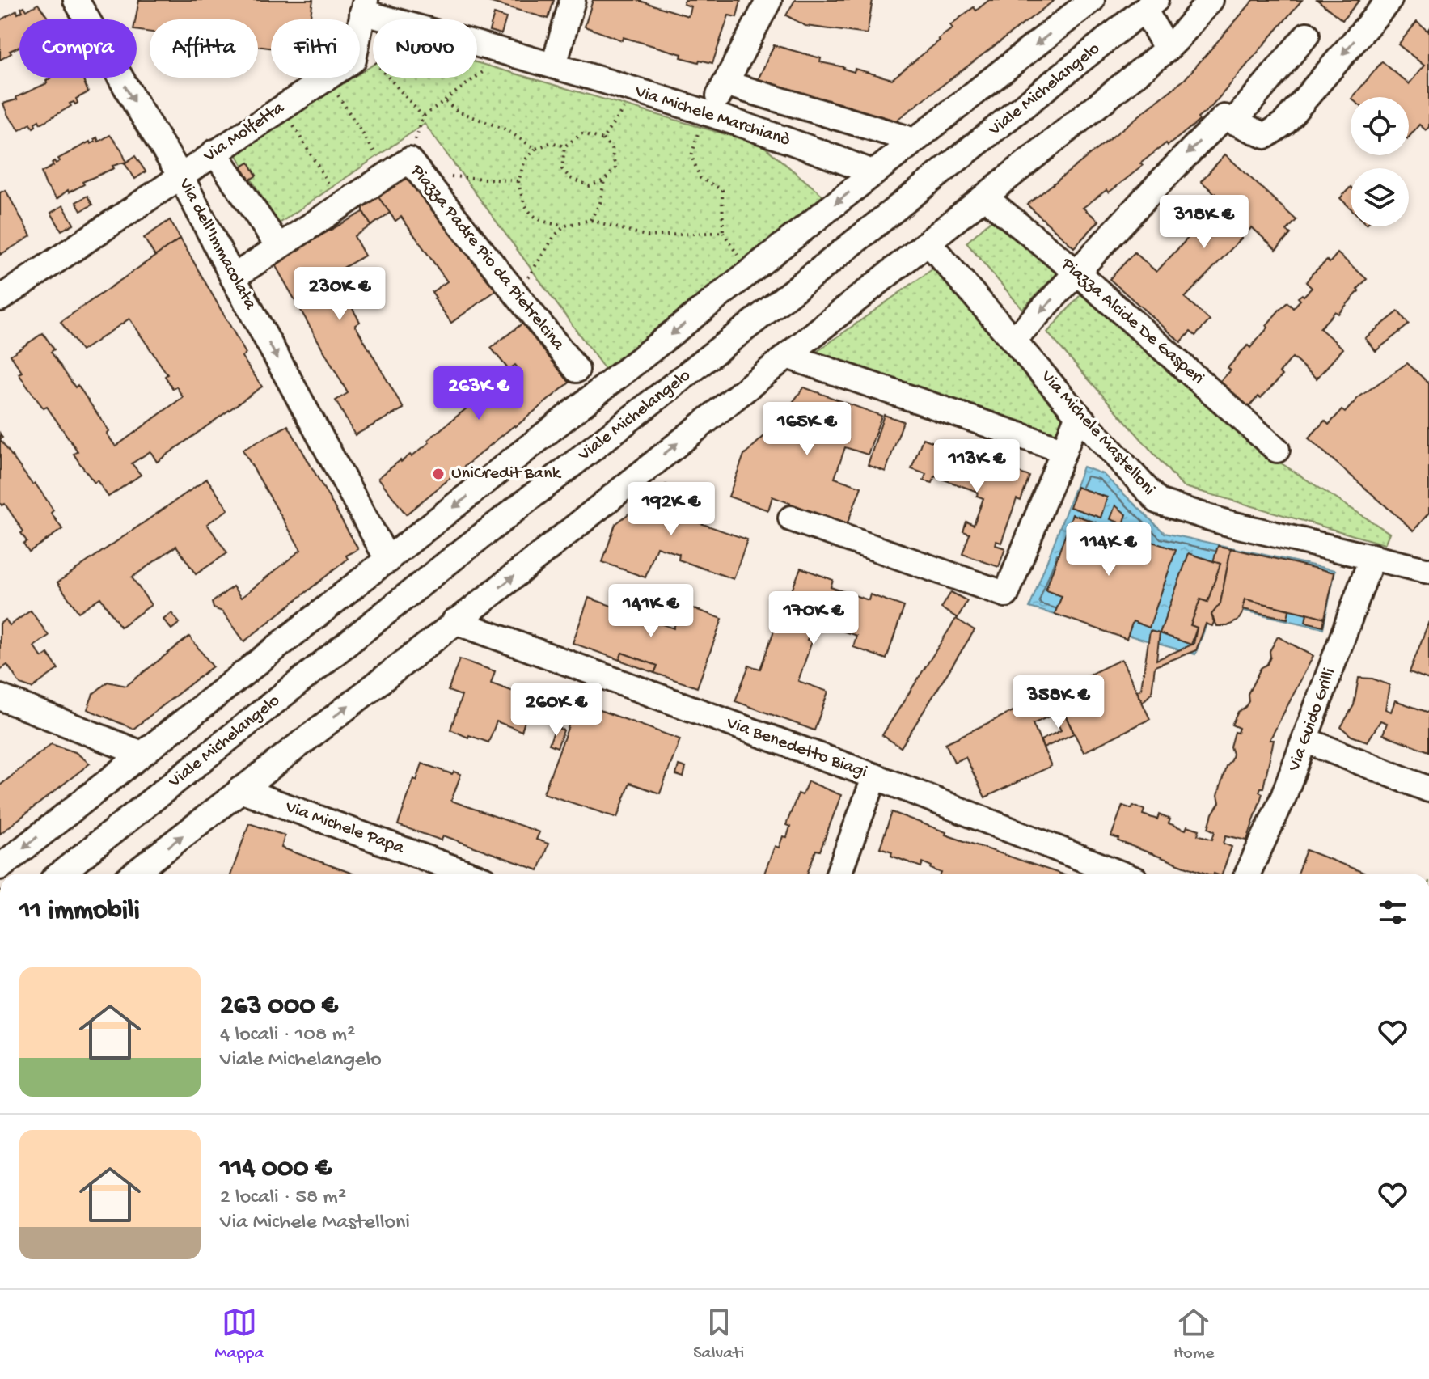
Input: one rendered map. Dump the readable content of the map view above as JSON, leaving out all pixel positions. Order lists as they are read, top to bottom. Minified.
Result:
{"streets":{"street":["Viale Michelangelo","Via Michele Marchianò","Via Molfetta","Via dell'Immacolata","Piazza Padre Pio da Pietrelcina","Piazza Alcide De Gasperi","Via Michele Mastelloni","Via Guido Grilli","Via Benedetto Biagi","Via Michele Papa"]},"crossings":[["Via Michele Marchianò","Via Molfetta"],["Via Molfetta","Via dell'Immacolata"],["Via dell'Immacolata","Piazza Padre Pio da Pietrelcina"],["Via Michele Mastelloni","Via Guido Grilli"]],"one_way":["Via dell'Immacolata"],"places":["UniCredit Bank"],"page":{"chip":["Compra","Affitta","Filtri","Nuovo"],"price":["318K €","230K €","263K €","165K €","113K €","192K €","114K €","141K €","170K €","358K €","260K €"],"heading":"11 immobili","list":[{"name":"263 000 €","note":"4 locali · 108 m² · Viale Michelangelo"},{"name":"114 000 €","note":"2 locali · 58 m² · Via Michele Mastelloni"}],"tabs":["Mappa","Salvati","Home"]}}
